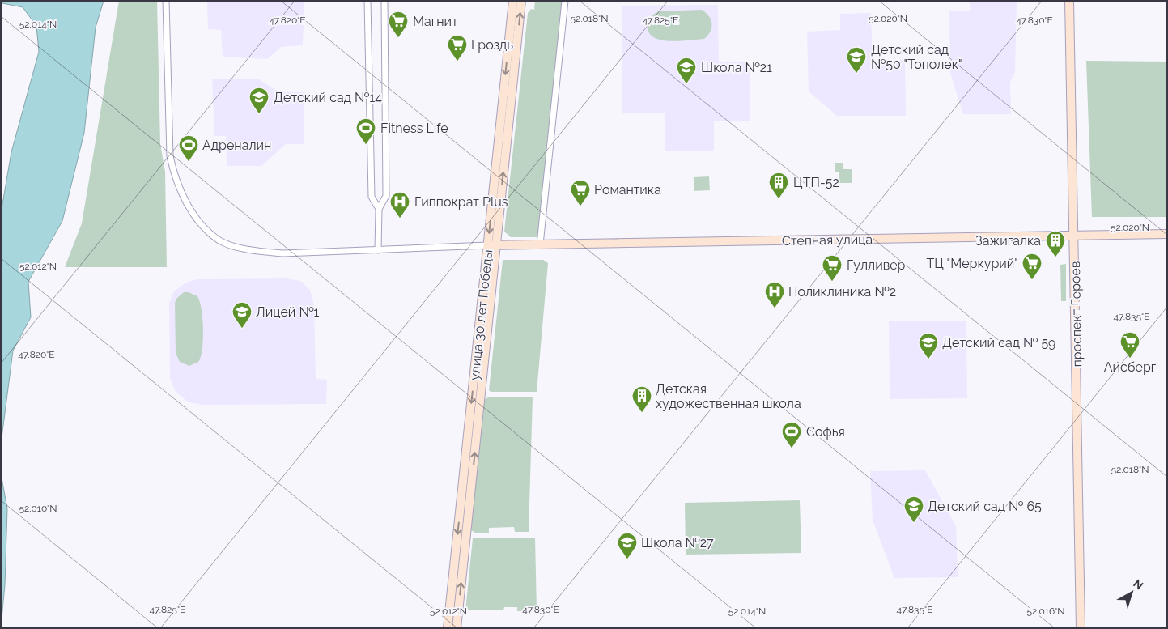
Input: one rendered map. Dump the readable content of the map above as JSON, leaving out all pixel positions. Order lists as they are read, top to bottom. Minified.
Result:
{"streets":{"street":["Степная улица","проспект Героев","улица 30 лет Победы"]},"crossings":[["Степная улица","проспект Героев"],["Степная улица","улица 30 лет Победы"]],"places":{"supermarket":["Магнит","Гроздь","Романтика","ТЦ \"Меркурий\"","Гулливер","Айсберг"],"school or university":["Детский сад №50 \"Тополек\"","Школа №21","Детский сад №14","Лицей №1","Детский сад № 59","Детский сад № 65","Школа №27"],"sports":["Fitness Life","Адреналин","Софья"],"building":["ЦТП-52","Зажигалка","Детская художественная школа"],"hospital":["Гиппократ Plus","Поликлиника №2"]},"north":"top right","coordinates":["52.018°N","52.020°N","47.820°E","47.825°E","47.830°E","52.014°N","52.012°N","47.835°E","52.010°N","52.016°N"]}
